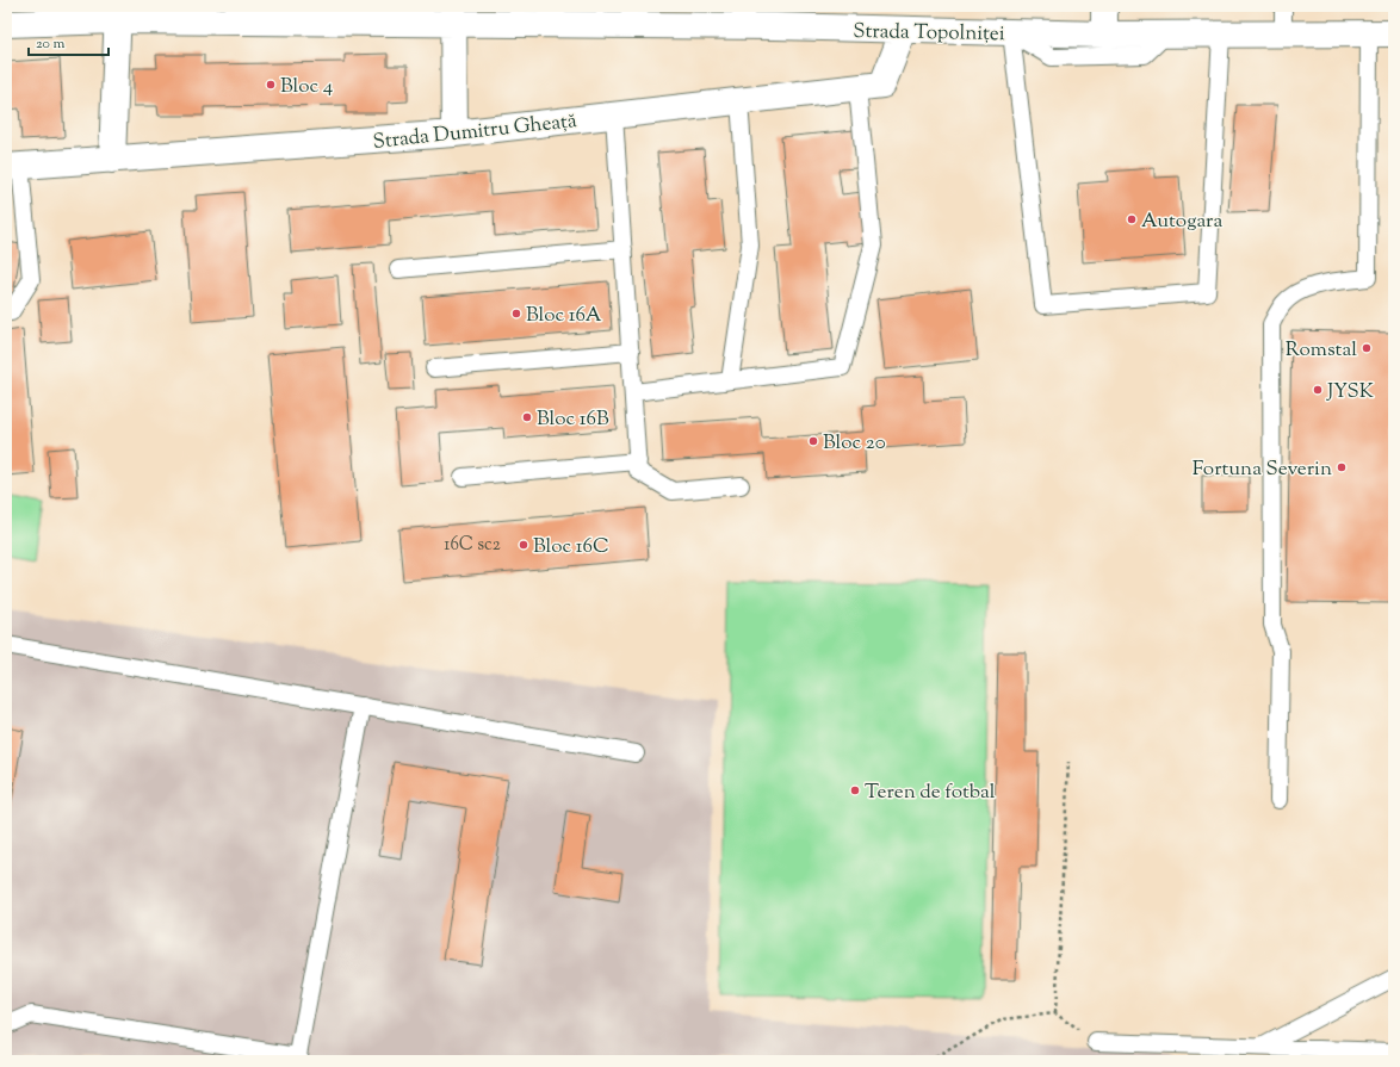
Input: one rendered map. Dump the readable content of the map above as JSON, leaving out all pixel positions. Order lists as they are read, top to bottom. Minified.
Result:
{"streets":{"street":["Strada Topolniței","Strada Dumitru Gheață"]},"crossings":[["Strada Topolniței","Strada Dumitru Gheață"]],"places":["Bloc 4","Autogara","Bloc 16A","Romstal","JYSK","Bloc 16B","Bloc 20","Fortuna Severin","Bloc 16C","Teren de fotbal"],"house_numbers":["16C sc2"],"scale_bar":"20 m"}
